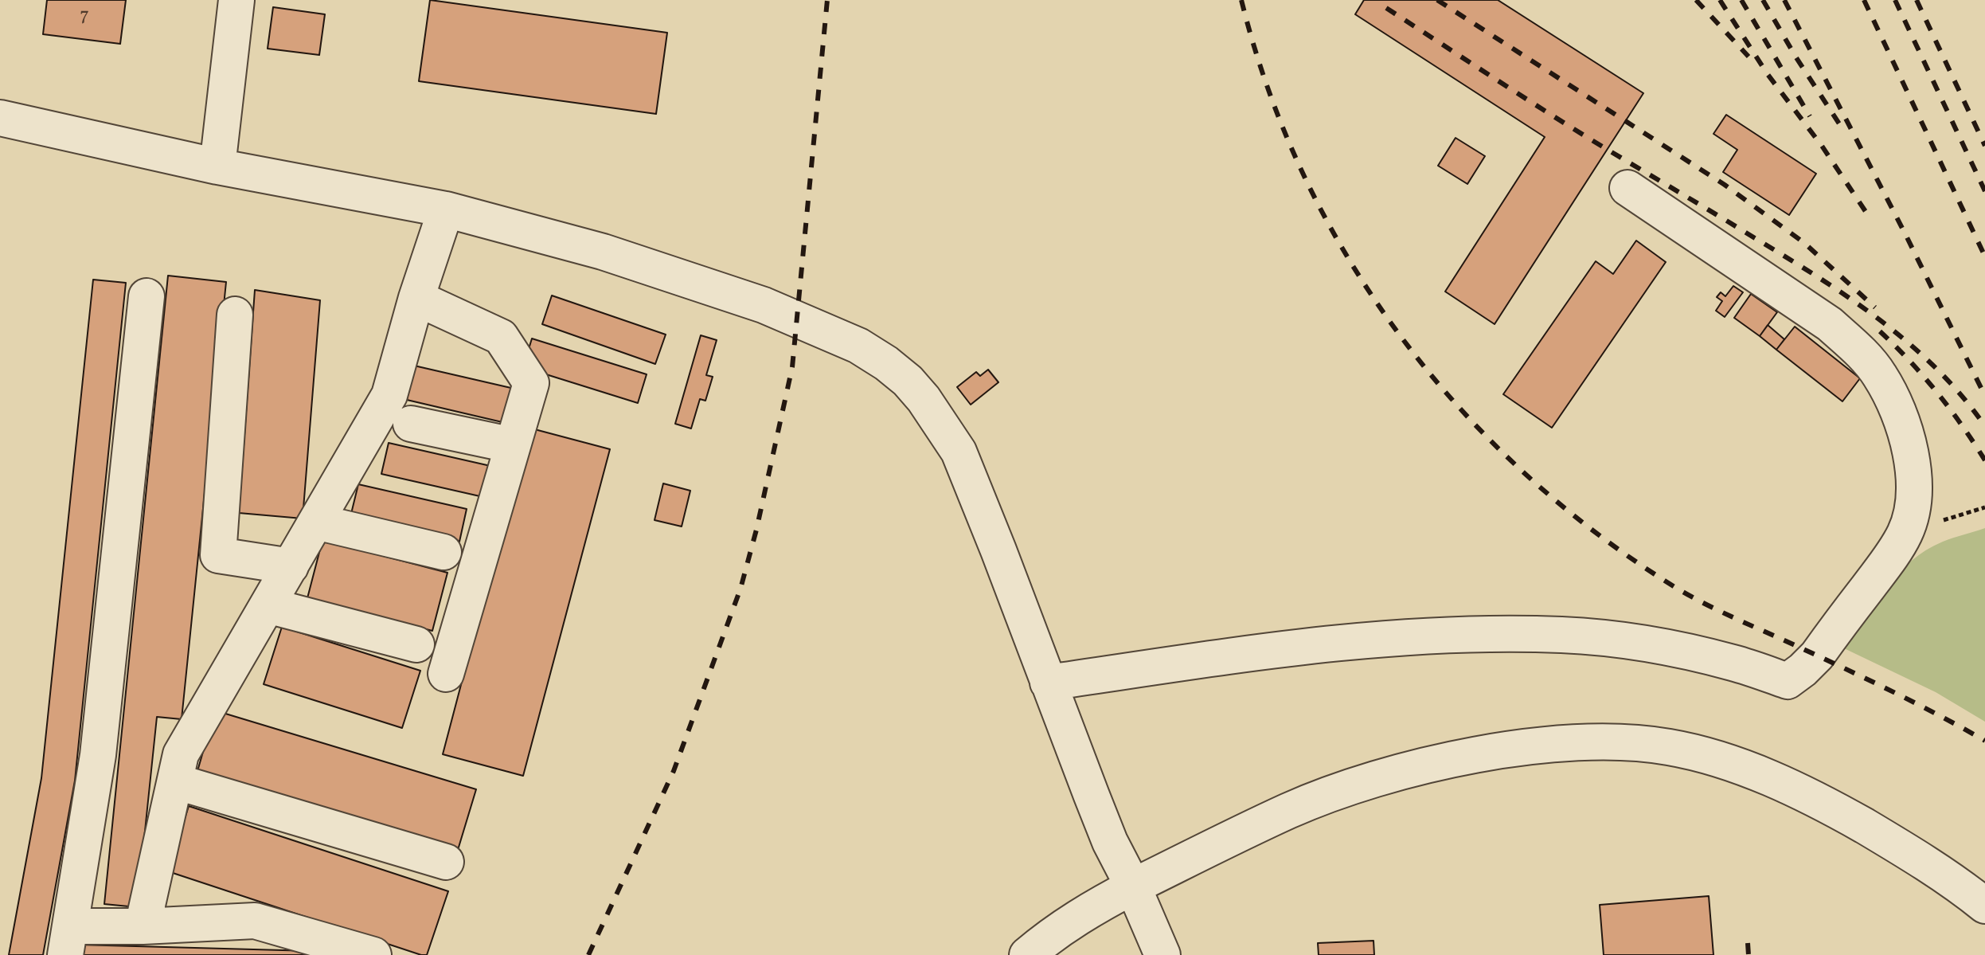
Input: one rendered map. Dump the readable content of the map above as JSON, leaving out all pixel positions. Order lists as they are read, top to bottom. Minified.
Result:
{"house_numbers":["7"]}
